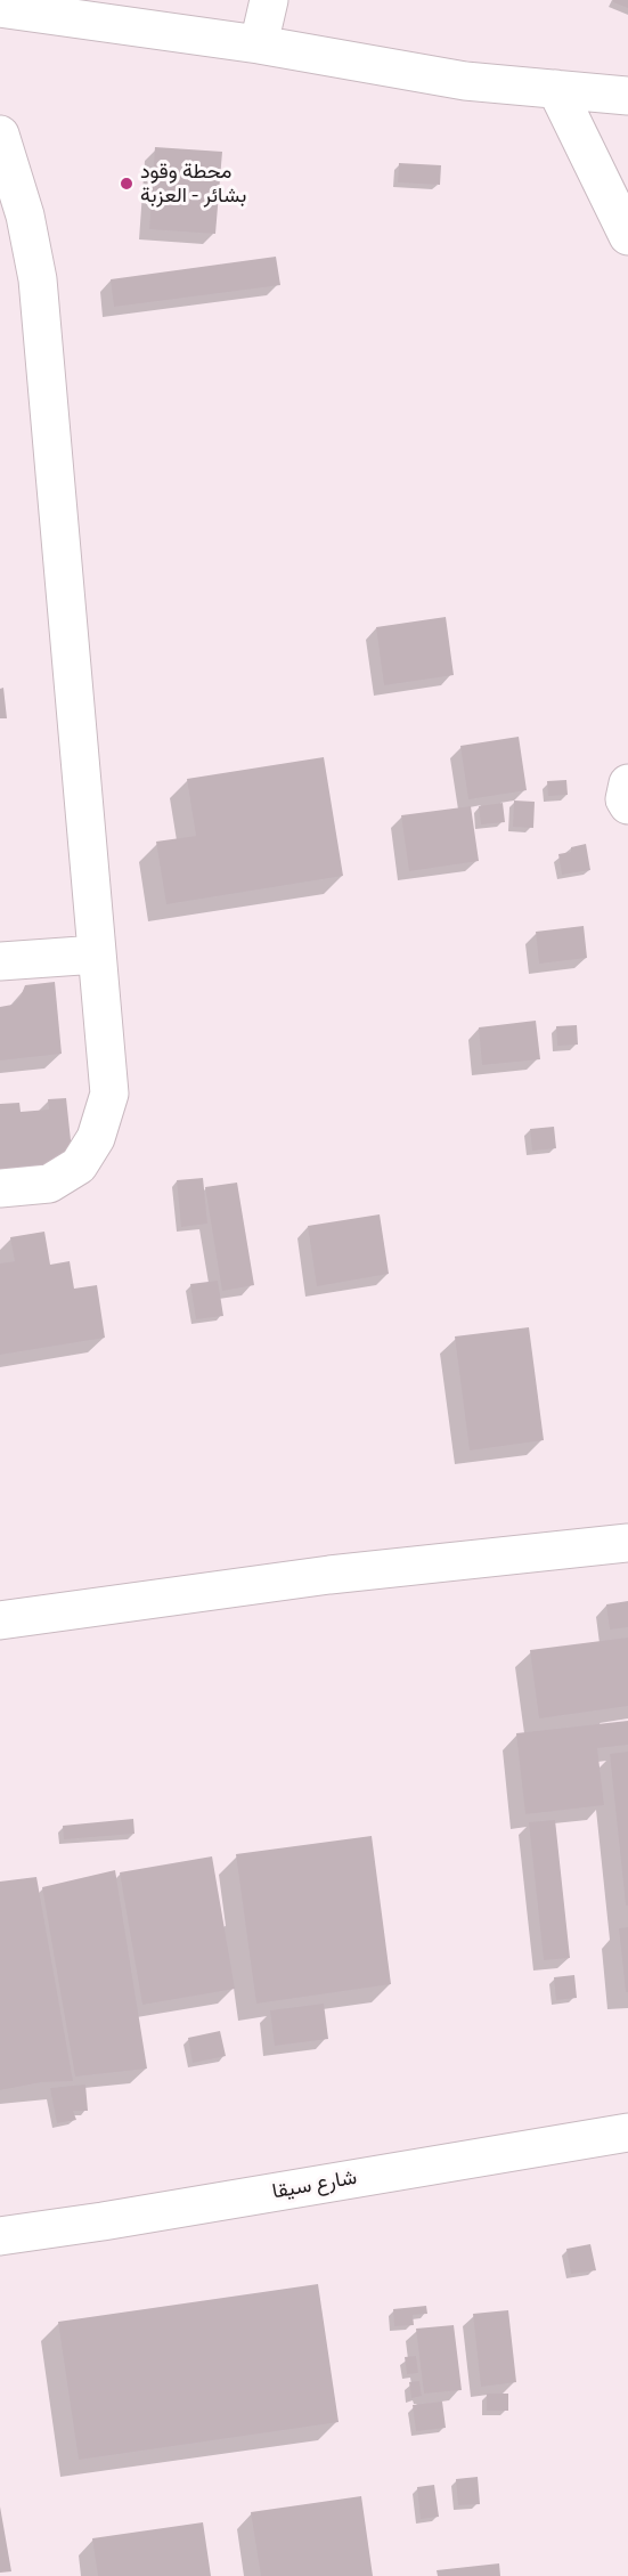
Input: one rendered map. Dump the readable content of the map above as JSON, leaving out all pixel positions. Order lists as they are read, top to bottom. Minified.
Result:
{"streets":{"street":["شارع سيقا"]},"places":["محطة وقود بشائر - العزبة"]}
